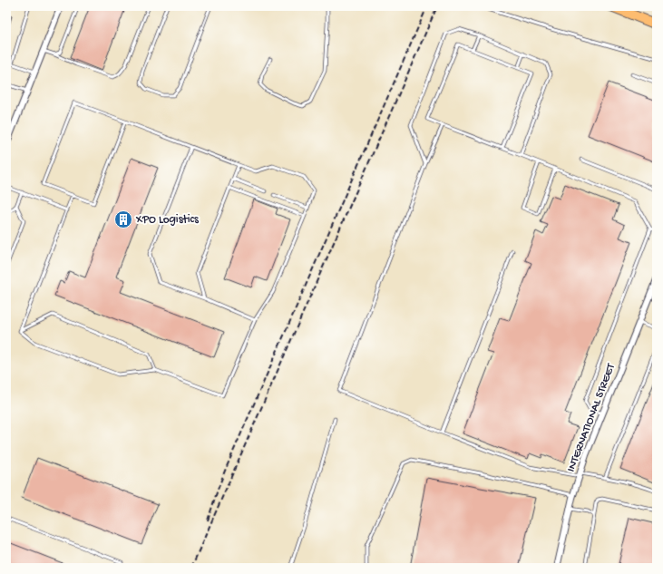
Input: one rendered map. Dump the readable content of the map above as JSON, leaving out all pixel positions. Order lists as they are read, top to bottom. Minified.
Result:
{"streets":{"street":["INTERNATIONAL STREET"]},"places":{"building":["XPO Logistics"]}}
